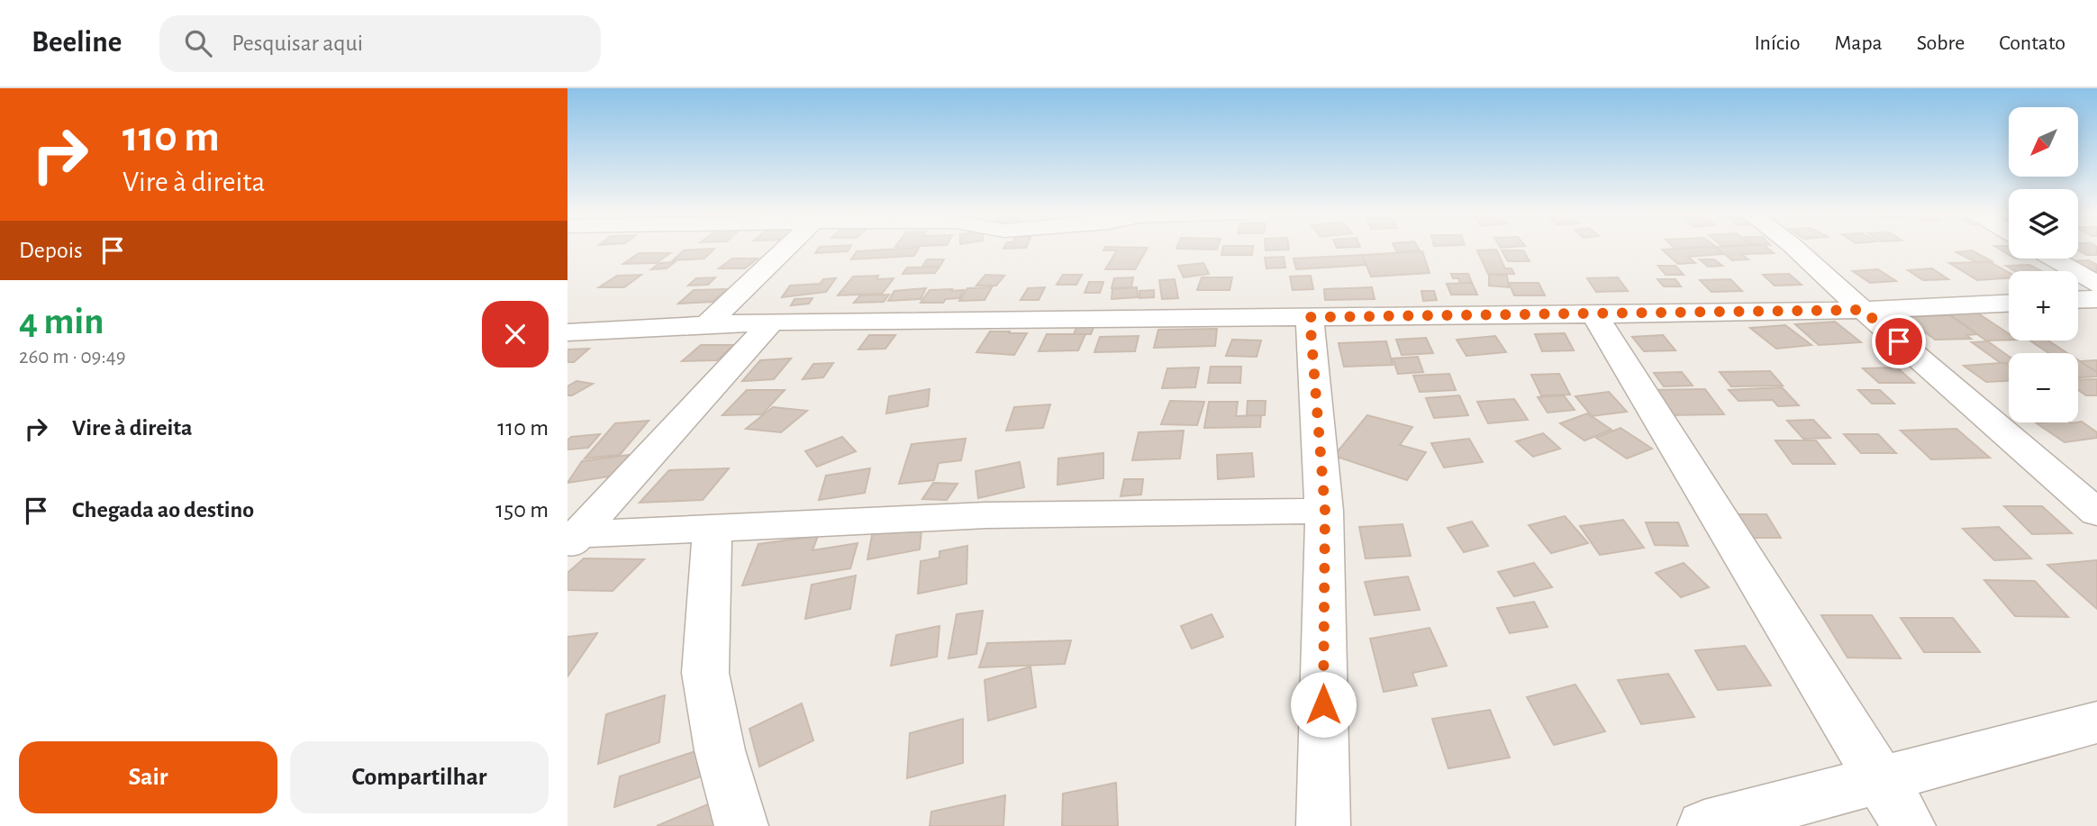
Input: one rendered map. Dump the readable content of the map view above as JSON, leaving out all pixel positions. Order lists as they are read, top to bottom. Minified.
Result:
{"north":"bottom left","page":{"header":"Beeline","search":"Pesquisar aqui","nav":["Início","Mapa","Sobre","Contato"],"turn":["110 m","Vire à direita"],"map_buttons":["+","−"],"then":"Depois","heading":["4 min","260 m · 09:49"],"list":[{"name":"Vire à direita","value":"110 m"},{"name":"Chegada ao destino","value":"150 m"}],"buttons":["Sair","Compartilhar"]}}
